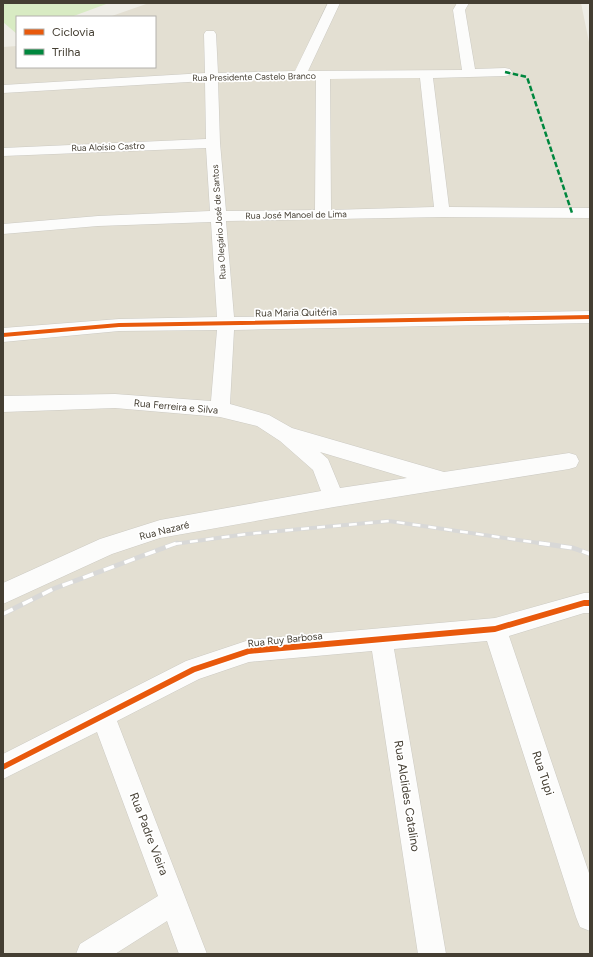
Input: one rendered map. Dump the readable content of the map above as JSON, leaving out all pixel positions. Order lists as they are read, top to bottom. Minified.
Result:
{"streets":{"street":["Rua Presidente Castelo Branco","Rua Aloísio Castro","Rua José Manoel de Lima","Rua Olegário José de Santos","Rua Maria Quitéria","Rua Ferreira e Silva","Rua Nazaré","Rua Ruy Barbosa","Rua Tupi","Rua Alclides Catalino","Rua Padre Vieira"]},"crossings":[["Rua Presidente Castelo Branco","Rua Olegário José de Santos"],["Rua Aloísio Castro","Rua Olegário José de Santos"],["Rua José Manoel de Lima","Rua Olegário José de Santos"],["Rua Olegário José de Santos","Rua Maria Quitéria"],["Rua Olegário José de Santos","Rua Ferreira e Silva"],["Rua Ferreira e Silva","Rua Nazaré"],["Rua Ruy Barbosa","Rua Tupi"],["Rua Ruy Barbosa","Rua Alclides Catalino"],["Rua Ruy Barbosa","Rua Padre Vieira"]],"legend":["Ciclovia","Trilha"]}
